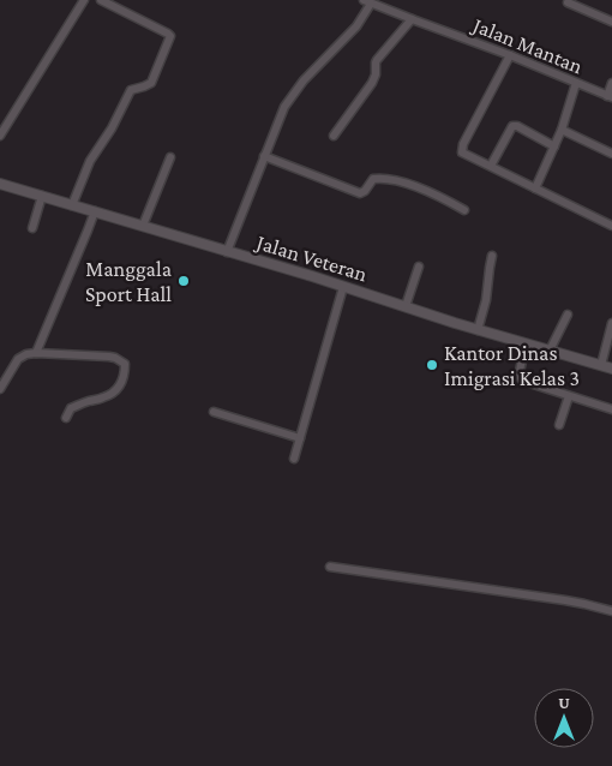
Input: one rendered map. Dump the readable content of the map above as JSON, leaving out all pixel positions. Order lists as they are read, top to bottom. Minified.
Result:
{"streets":{"street":["Jalan Mantan","Jalan Veteran"]},"places":["Manggala Sport Hall","Kantor Dinas Imigrasi Kelas 3"],"north":"top"}
